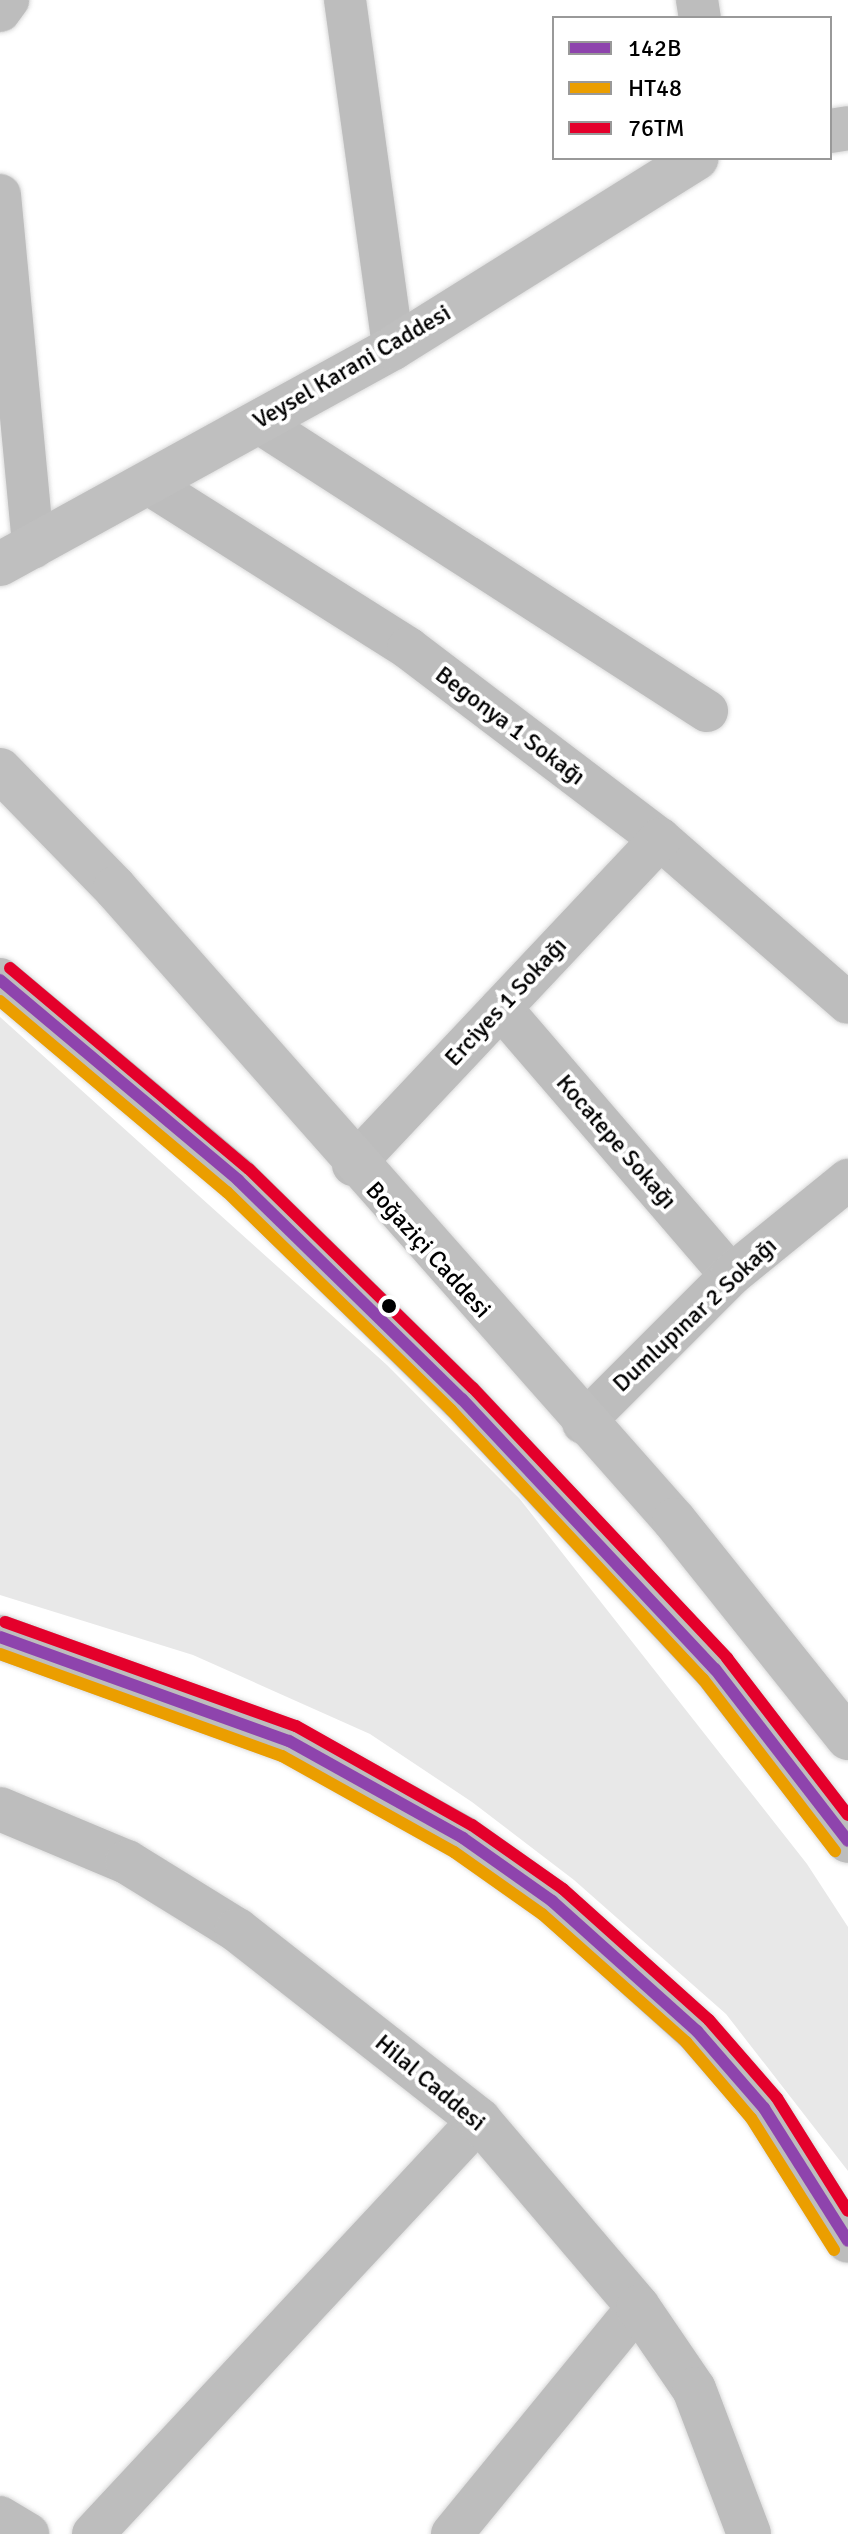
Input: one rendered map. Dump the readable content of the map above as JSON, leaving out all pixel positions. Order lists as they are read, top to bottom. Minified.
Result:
{"streets":{"main road":["Veysel Karani Caddesi","Boğaziçi Caddesi","Hilal Caddesi"],"street":["Begonya 1 Sokağı","Erciyes 1 Sokağı","Kocatepe Sokağı","Dumlupınar 2 Sokağı"]},"crossings":[["Veysel Karani Caddesi","Begonya 1 Sokağı"],["Begonya 1 Sokağı","Erciyes 1 Sokağı"],["Erciyes 1 Sokağı","Kocatepe Sokağı"],["Erciyes 1 Sokağı","Boğaziçi Caddesi"],["Kocatepe Sokağı","Dumlupınar 2 Sokağı"],["Boğaziçi Caddesi","Dumlupınar 2 Sokağı"]],"lines":["transit line 76TM","transit line 142B","transit line HT48"],"legend":["142B","HT48","76TM"]}
